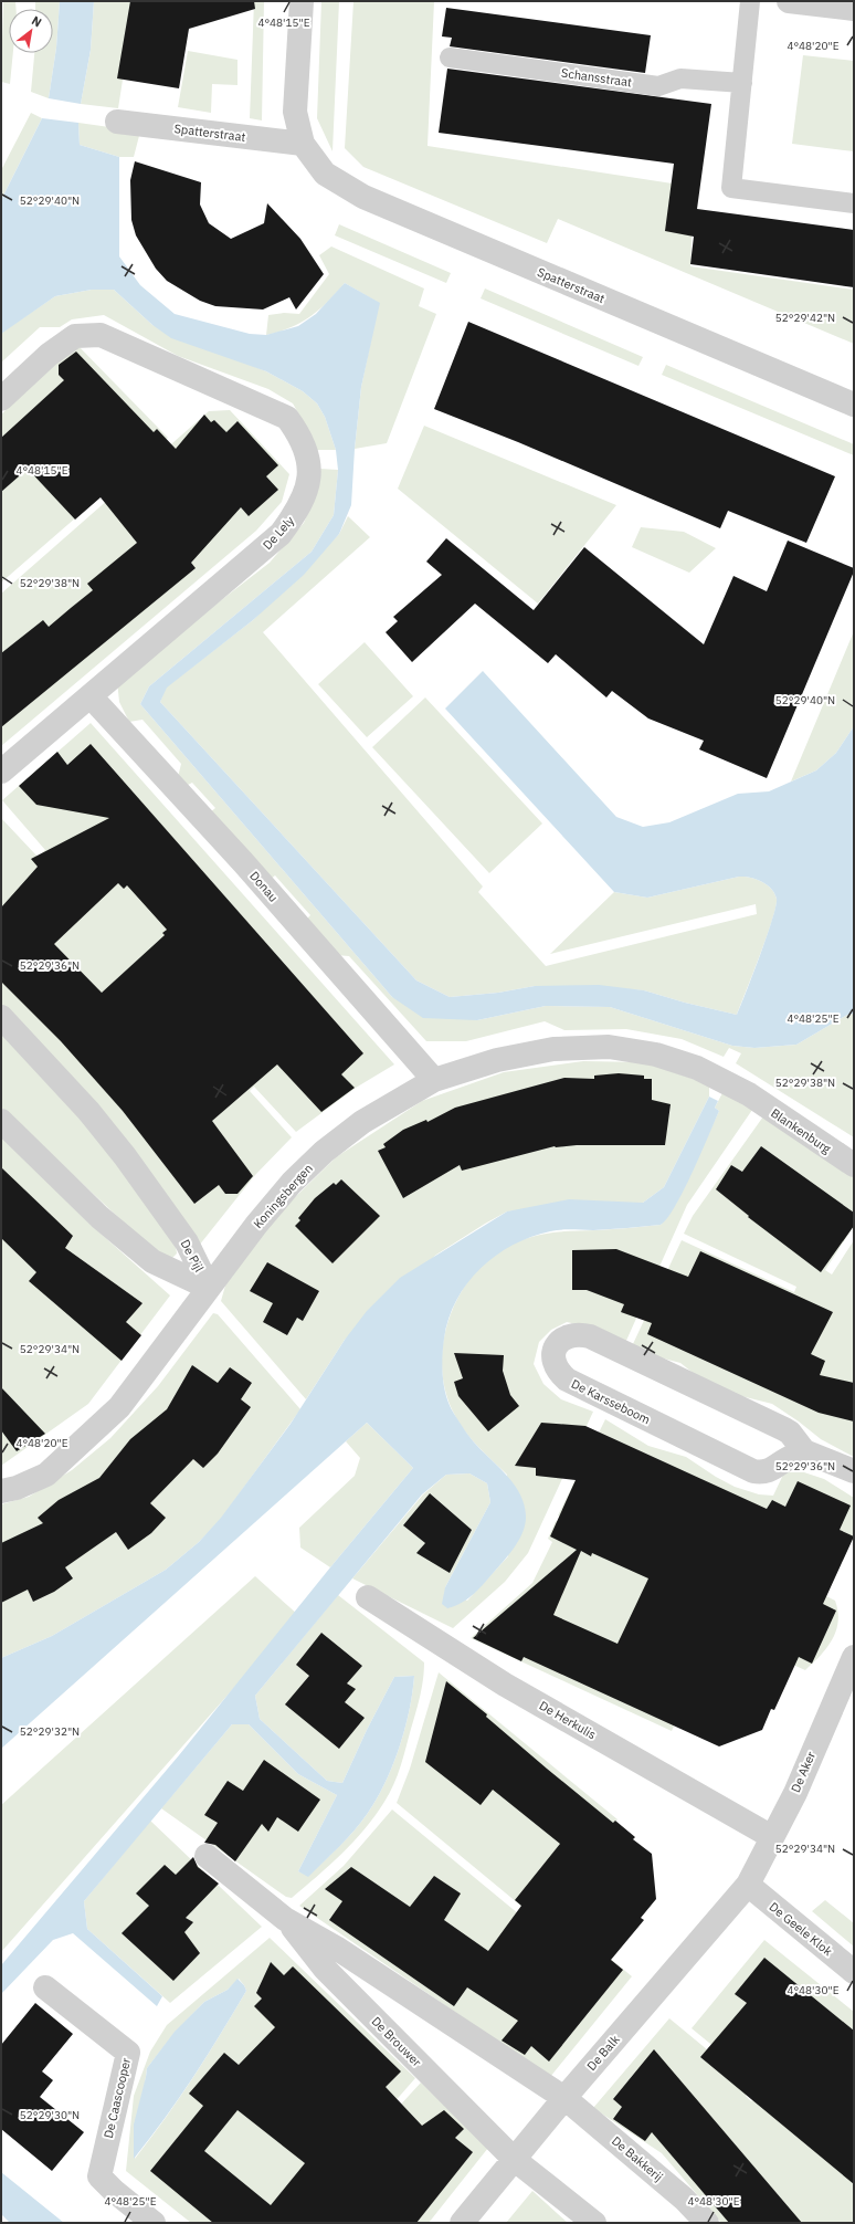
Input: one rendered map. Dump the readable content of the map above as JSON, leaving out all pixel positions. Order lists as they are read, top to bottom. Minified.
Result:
{"streets":{"street":["Spatterstraat","De Lely","Donau","Blankenburg","Koningsbergen","De Pijl","De Karsseboom","De Herkulis","De Aker","De Geele Klok","De Brouwer","De Balk","De Caascooper","De Bakkerij"],"lane":["Schansstraat"]},"crossings":[["De Lely","Donau"],["Donau","Koningsbergen"],["Blankenburg","Koningsbergen"],["Koningsbergen","De Pijl"],["De Herkulis","De Aker"],["De Aker","De Geele Klok"],["De Aker","De Balk"],["De Geele Klok","De Balk"],["De Brouwer","De Balk"],["De Brouwer","De Bakkerij"],["De Balk","De Bakkerij"]],"north":"top right","coordinates":["4°48'15\"E","4°48'20\"E","52°29'40\"N","52°29'42\"N","52°29'38\"N","52°29'36\"N","4°48'25\"E","52°29'34\"N","52°29'32\"N","4°48'30\"E","52°29'30\"N"]}
